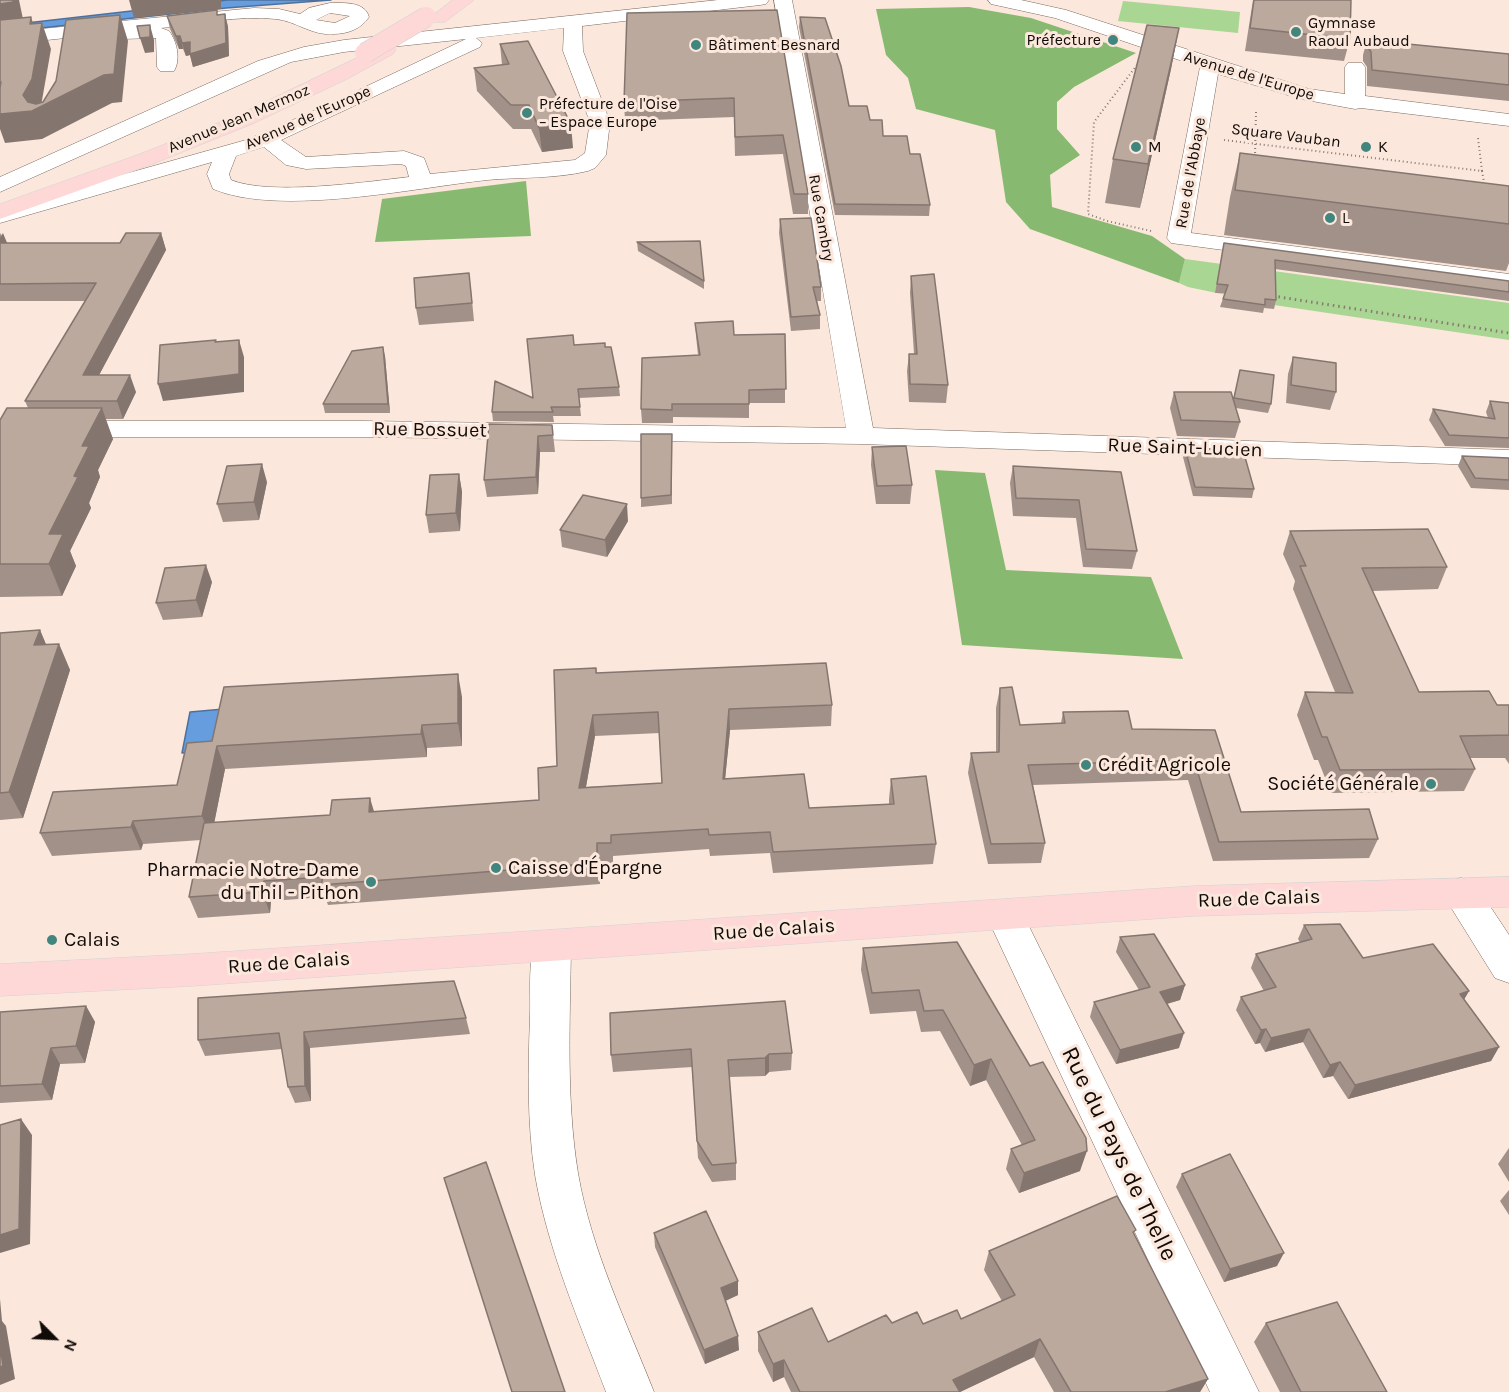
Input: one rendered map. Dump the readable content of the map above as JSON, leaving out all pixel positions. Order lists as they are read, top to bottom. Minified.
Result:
{"streets":{"main road":["Avenue Jean Mermoz","Rue de Calais"],"street":["Avenue de l'Europe","Rue de l'Abbaye","Rue Cambry","Rue Bossuet","Rue Saint-Lucien","Rue du Pays de Thelle"],"path":["Square Vauban"]},"crossings":[["Avenue de l'Europe","Avenue Jean Mermoz"],["Avenue de l'Europe","Rue de l'Abbaye"],["Square Vauban","Rue de l'Abbaye"],["Rue Cambry","Rue Bossuet"],["Rue Cambry","Rue Saint-Lucien"],["Rue Bossuet","Rue Saint-Lucien"],["Rue de Calais","Rue du Pays de Thelle"]],"places":["Gymnase Raoul Aubaud","Préfecture","Bâtiment Besnard","Préfecture de l'Oise – Espace Europe","M","K","L","Crédit Agricole","Société Générale","Caisse d'Épargne","Pharmacie Notre-Dame du Thil - Pithon","Calais"],"north":"bottom right"}
